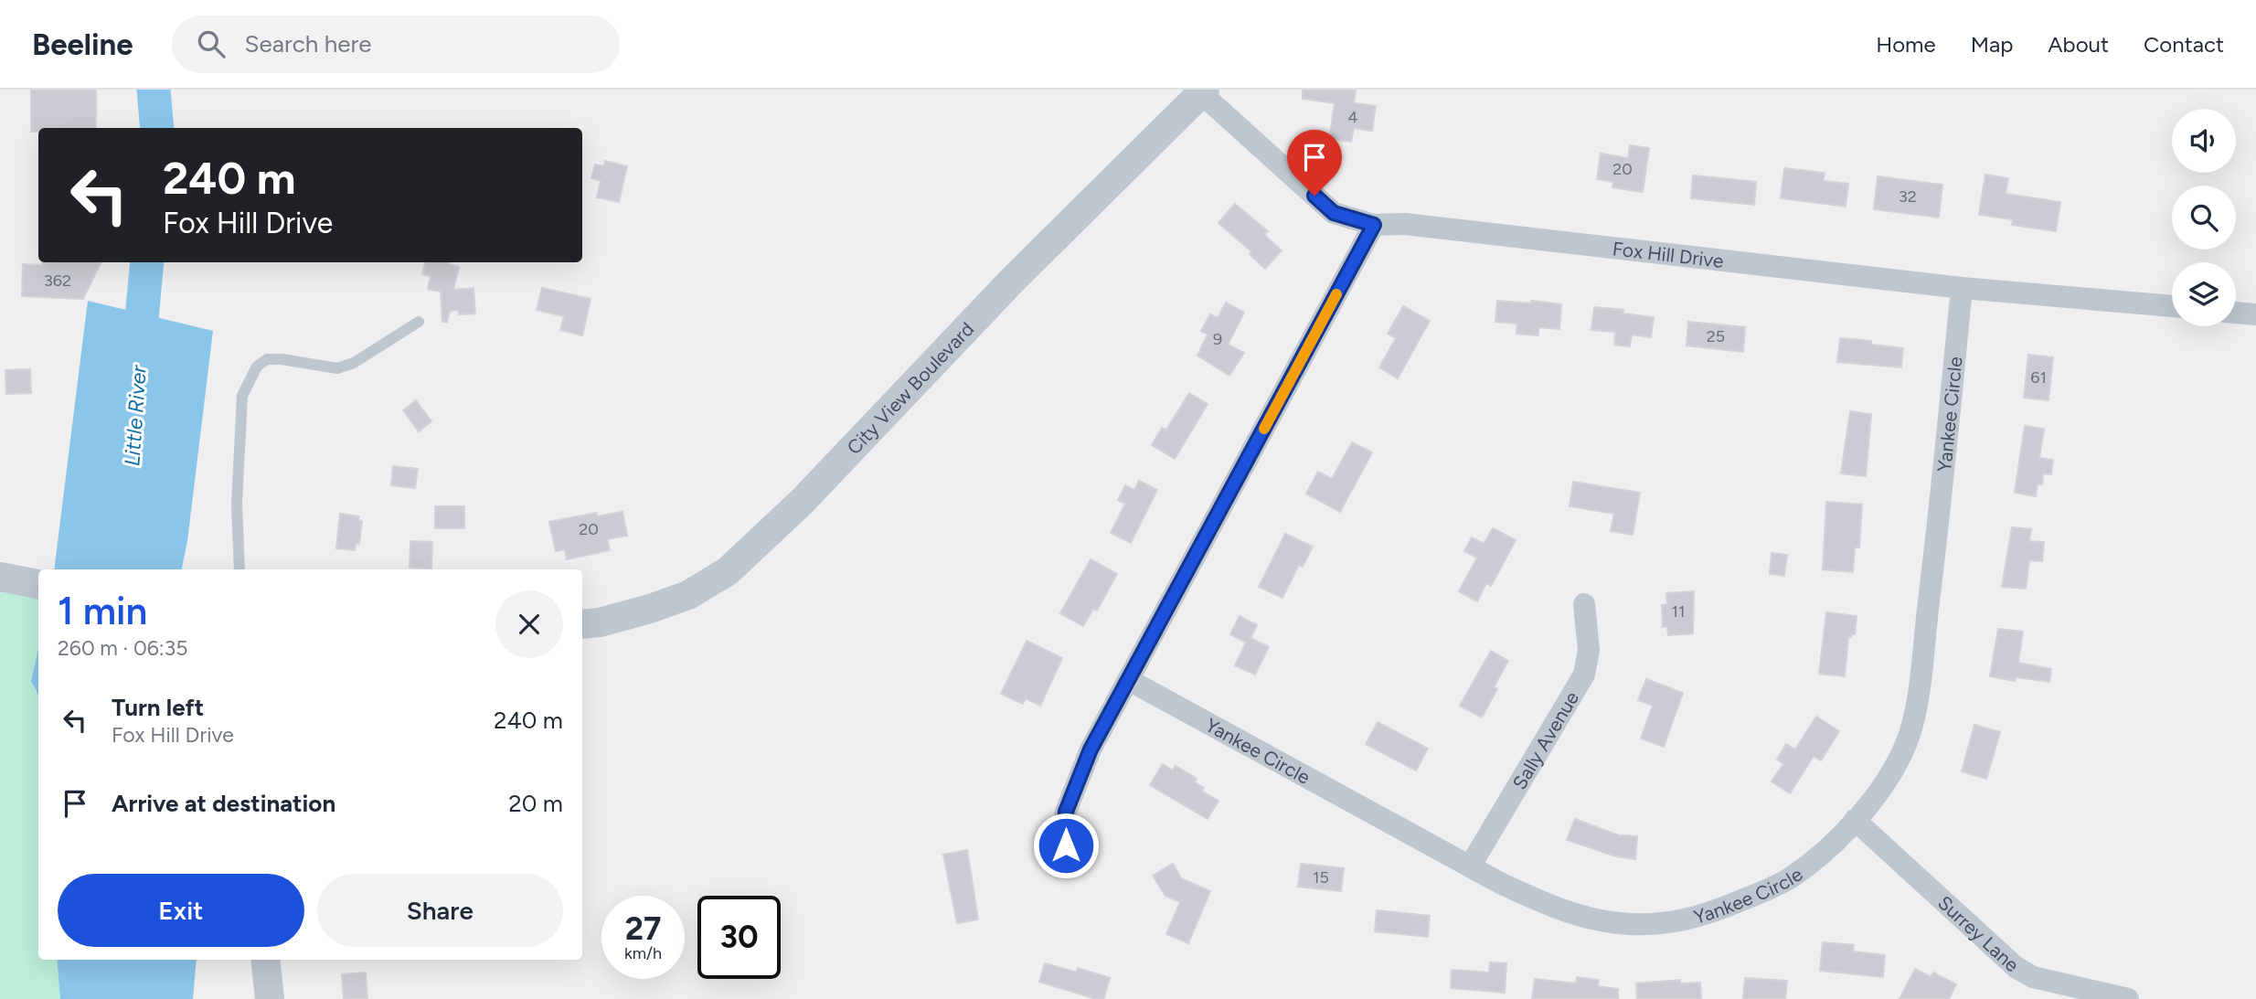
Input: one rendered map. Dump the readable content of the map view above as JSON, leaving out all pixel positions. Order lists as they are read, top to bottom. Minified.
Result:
{"streets":{"street":["Fox Hill Drive","City View Boulevard","Yankee Circle","Sally Avenue","Surrey Lane"]},"crossings":[["Fox Hill Drive","City View Boulevard"],["Fox Hill Drive","Yankee Circle"],["Yankee Circle","Sally Avenue"],["Yankee Circle","Surrey Lane"]],"water":["Little River"],"house_numbers":["4","20","32","362","25","9","61","20","11","15"],"page":{"header":"Beeline","search":"Search here","nav":["Home","Map","About","Contact"],"turn":["240 m","Fox Hill Drive"],"heading":["1 min","260 m · 06:35"],"list":[{"name":"Turn left","note":"Fox Hill Drive","value":"240 m"},{"name":"Arrive at destination","value":"20 m"}],"buttons":["Exit","Share"],"speed":"27 km/h","limit":"30"}}
